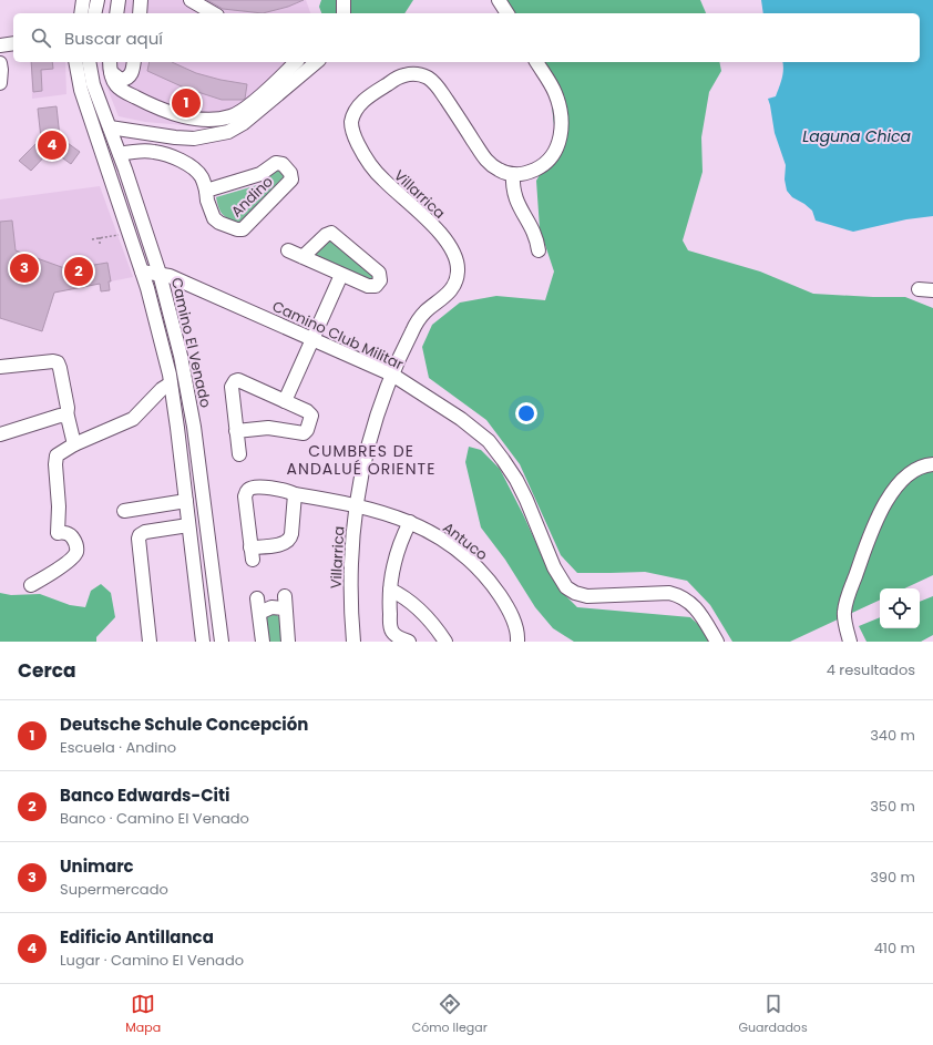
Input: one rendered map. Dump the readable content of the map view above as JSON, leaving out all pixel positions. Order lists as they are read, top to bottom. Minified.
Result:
{"streets":{"street":["Villarrica","Andino","Camino Club Militar","Camino El Venado","Antuco"]},"crossings":[["Villarrica","Camino Club Militar"],["Villarrica","Antuco"],["Andino","Camino El Venado"],["Camino Club Militar","Camino El Venado"]],"districts":["CUMBRES DE ANDALUÉ ORIENTE"],"water":["Laguna Chica"],"page":{"search":"Buscar aquí","pins":["1","4","3","2"],"heading":["Cerca","4 resultados"],"list":[{"mark":"1","name":"Deutsche Schule Concepción","note":"Escuela · Andino","value":"340 m"},{"mark":"2","name":"Banco Edwards-Citi","note":"Banco · Camino El Venado","value":"350 m"},{"mark":"3","name":"Unimarc","note":"Supermercado","value":"390 m"},{"mark":"4","name":"Edificio Antillanca","note":"Lugar · Camino El Venado","value":"410 m"}],"nav":["Mapa","Cómo llegar","Guardados"]}}
